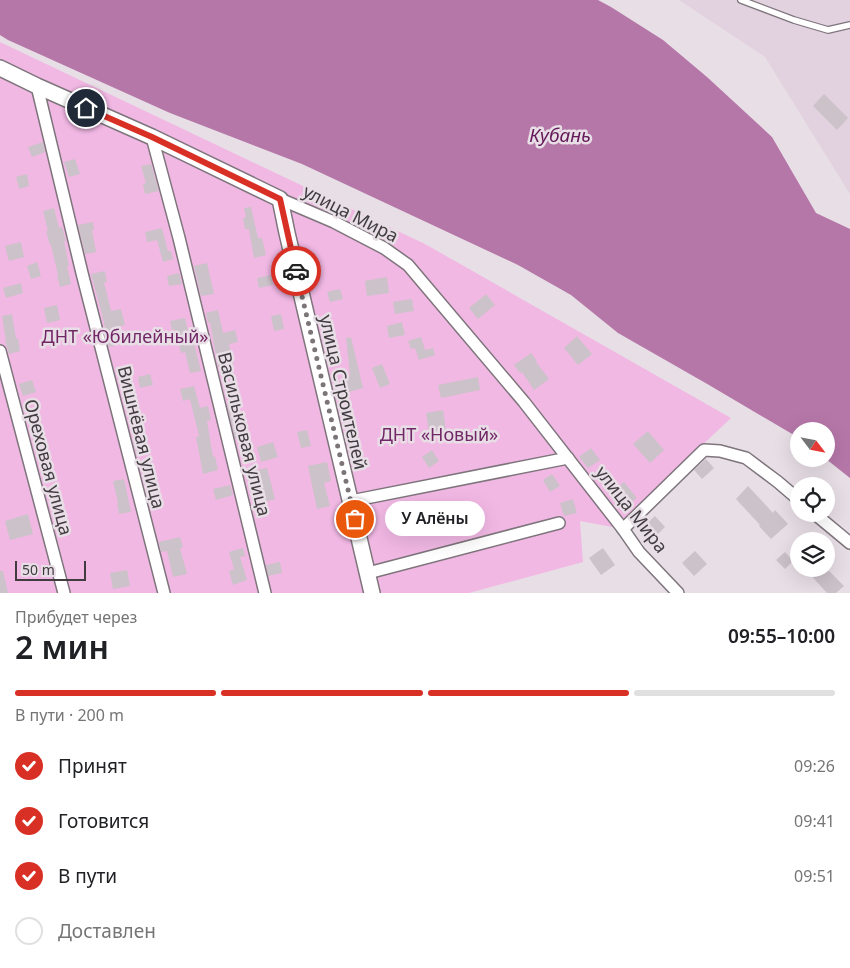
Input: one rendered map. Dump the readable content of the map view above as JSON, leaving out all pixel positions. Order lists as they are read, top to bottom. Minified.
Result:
{"streets":{"street":["улица Мира","улица Строителей","Васильковая улица","Вишнёвая улица","Ореховая улица"]},"crossings":[["улица Мира","улица Строителей"],["улица Мира","Васильковая улица"],["улица Мира","Вишнёвая улица"]],"water":["Кубань"],"parks":["ДНТ «Юбилейный»","ДНТ «Новый»"],"places":["У Алёны"],"scale_bar":"50 m","north":"bottom right","page":{"bubble":"У Алёны","scale":"50 m","heading":["2 мин","Прибудет через","09:55–10:00"],"bar":"В пути · 200 m","list":[["Принят","09:26"],["Готовится","09:41"],["В пути","09:51"],"Доставлен"]}}
